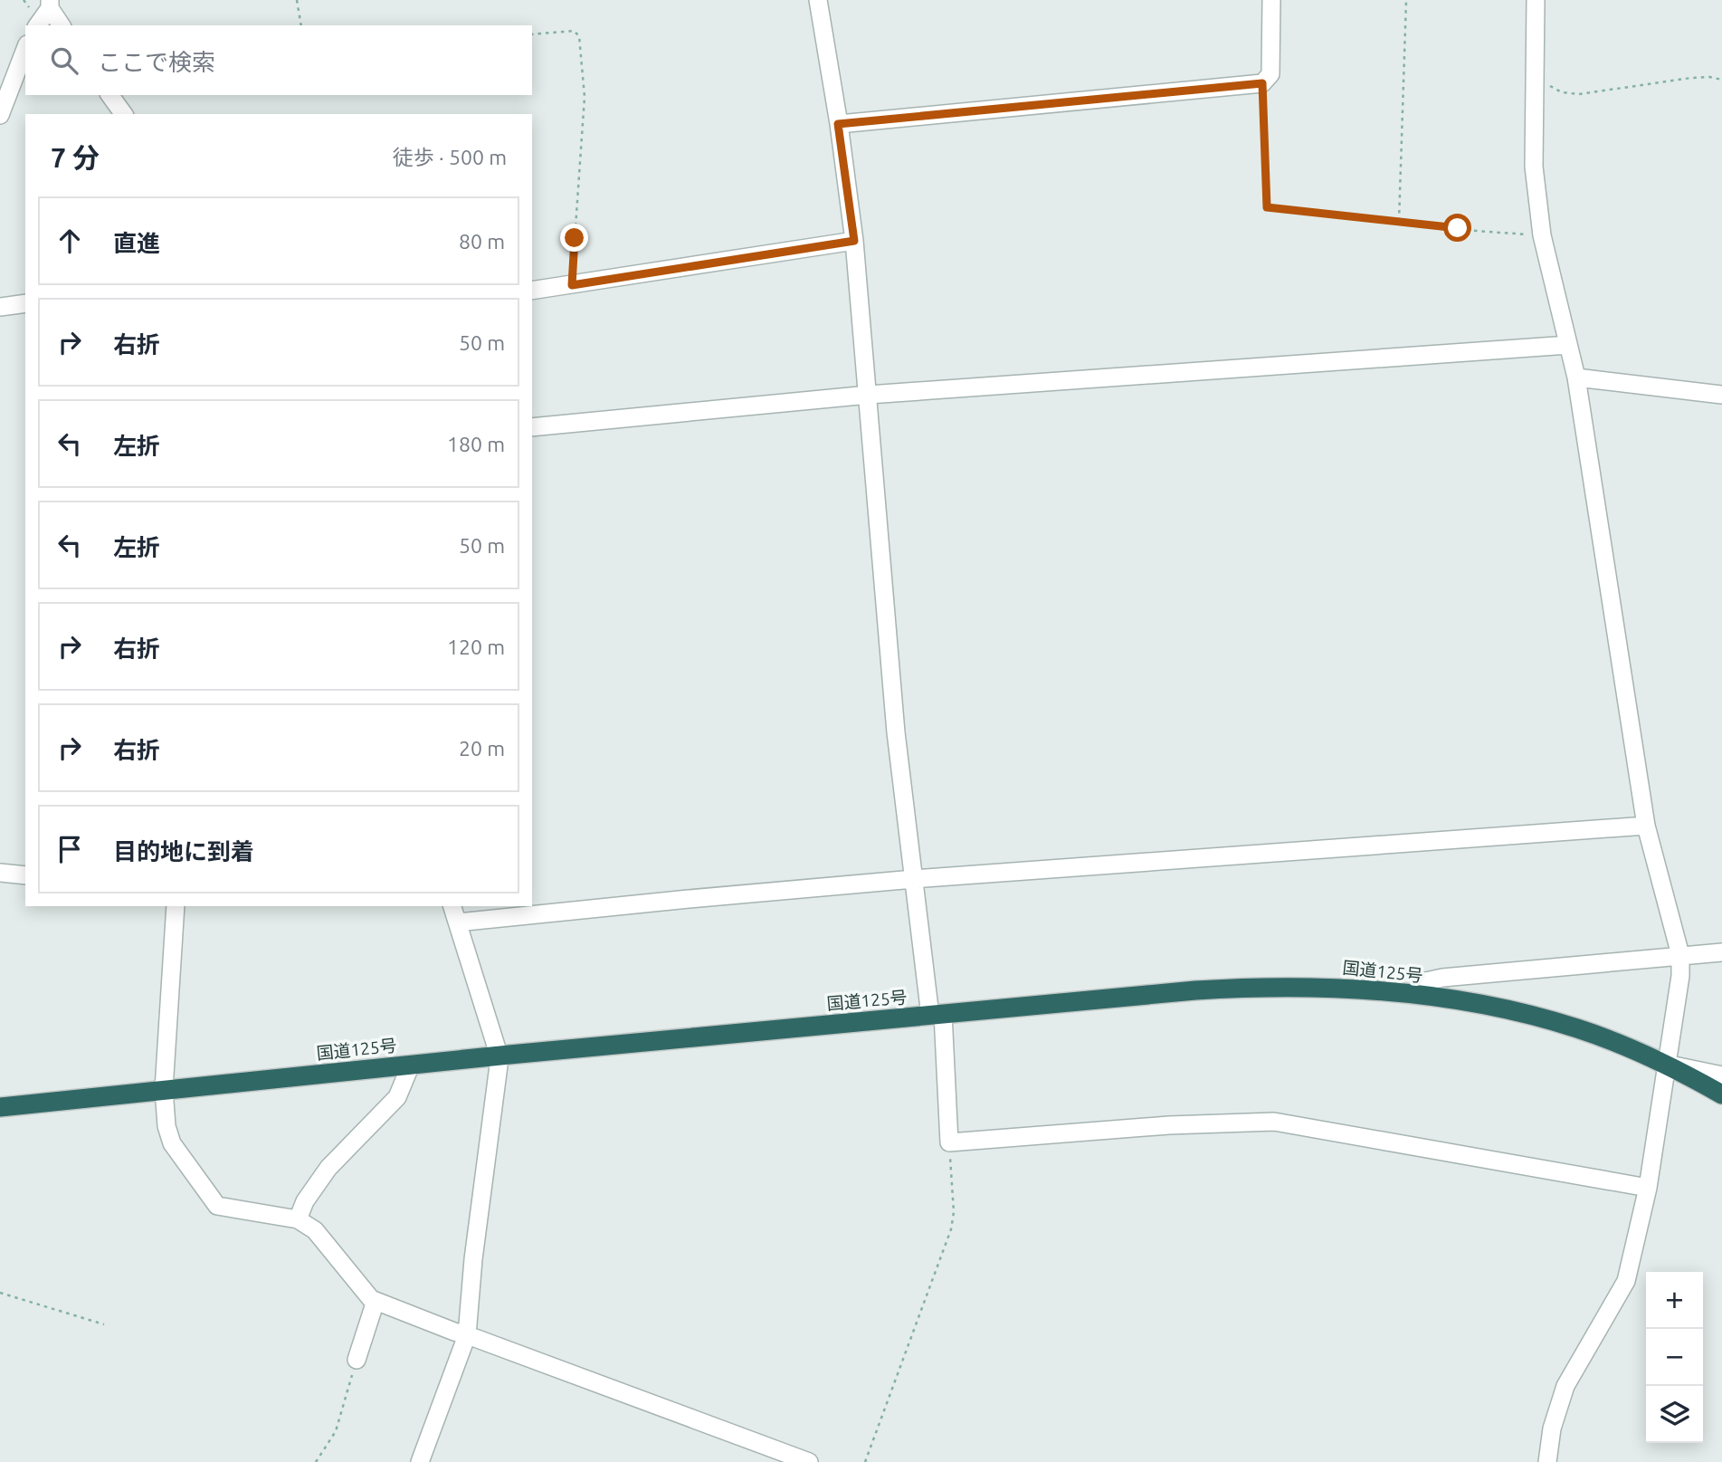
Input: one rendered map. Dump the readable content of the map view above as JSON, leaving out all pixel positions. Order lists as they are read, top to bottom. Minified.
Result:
{"streets":{"highway":["国道125号"]},"page":{"search":"ここで検索","heading":["7 分","徒歩 · 500 m"],"list":[["直進","80 m"],["右折","50 m"],["左折","180 m"],["左折","50 m"],["右折","120 m"],["右折","20 m"],"目的地に到着"],"map_buttons":["+","−"]}}
